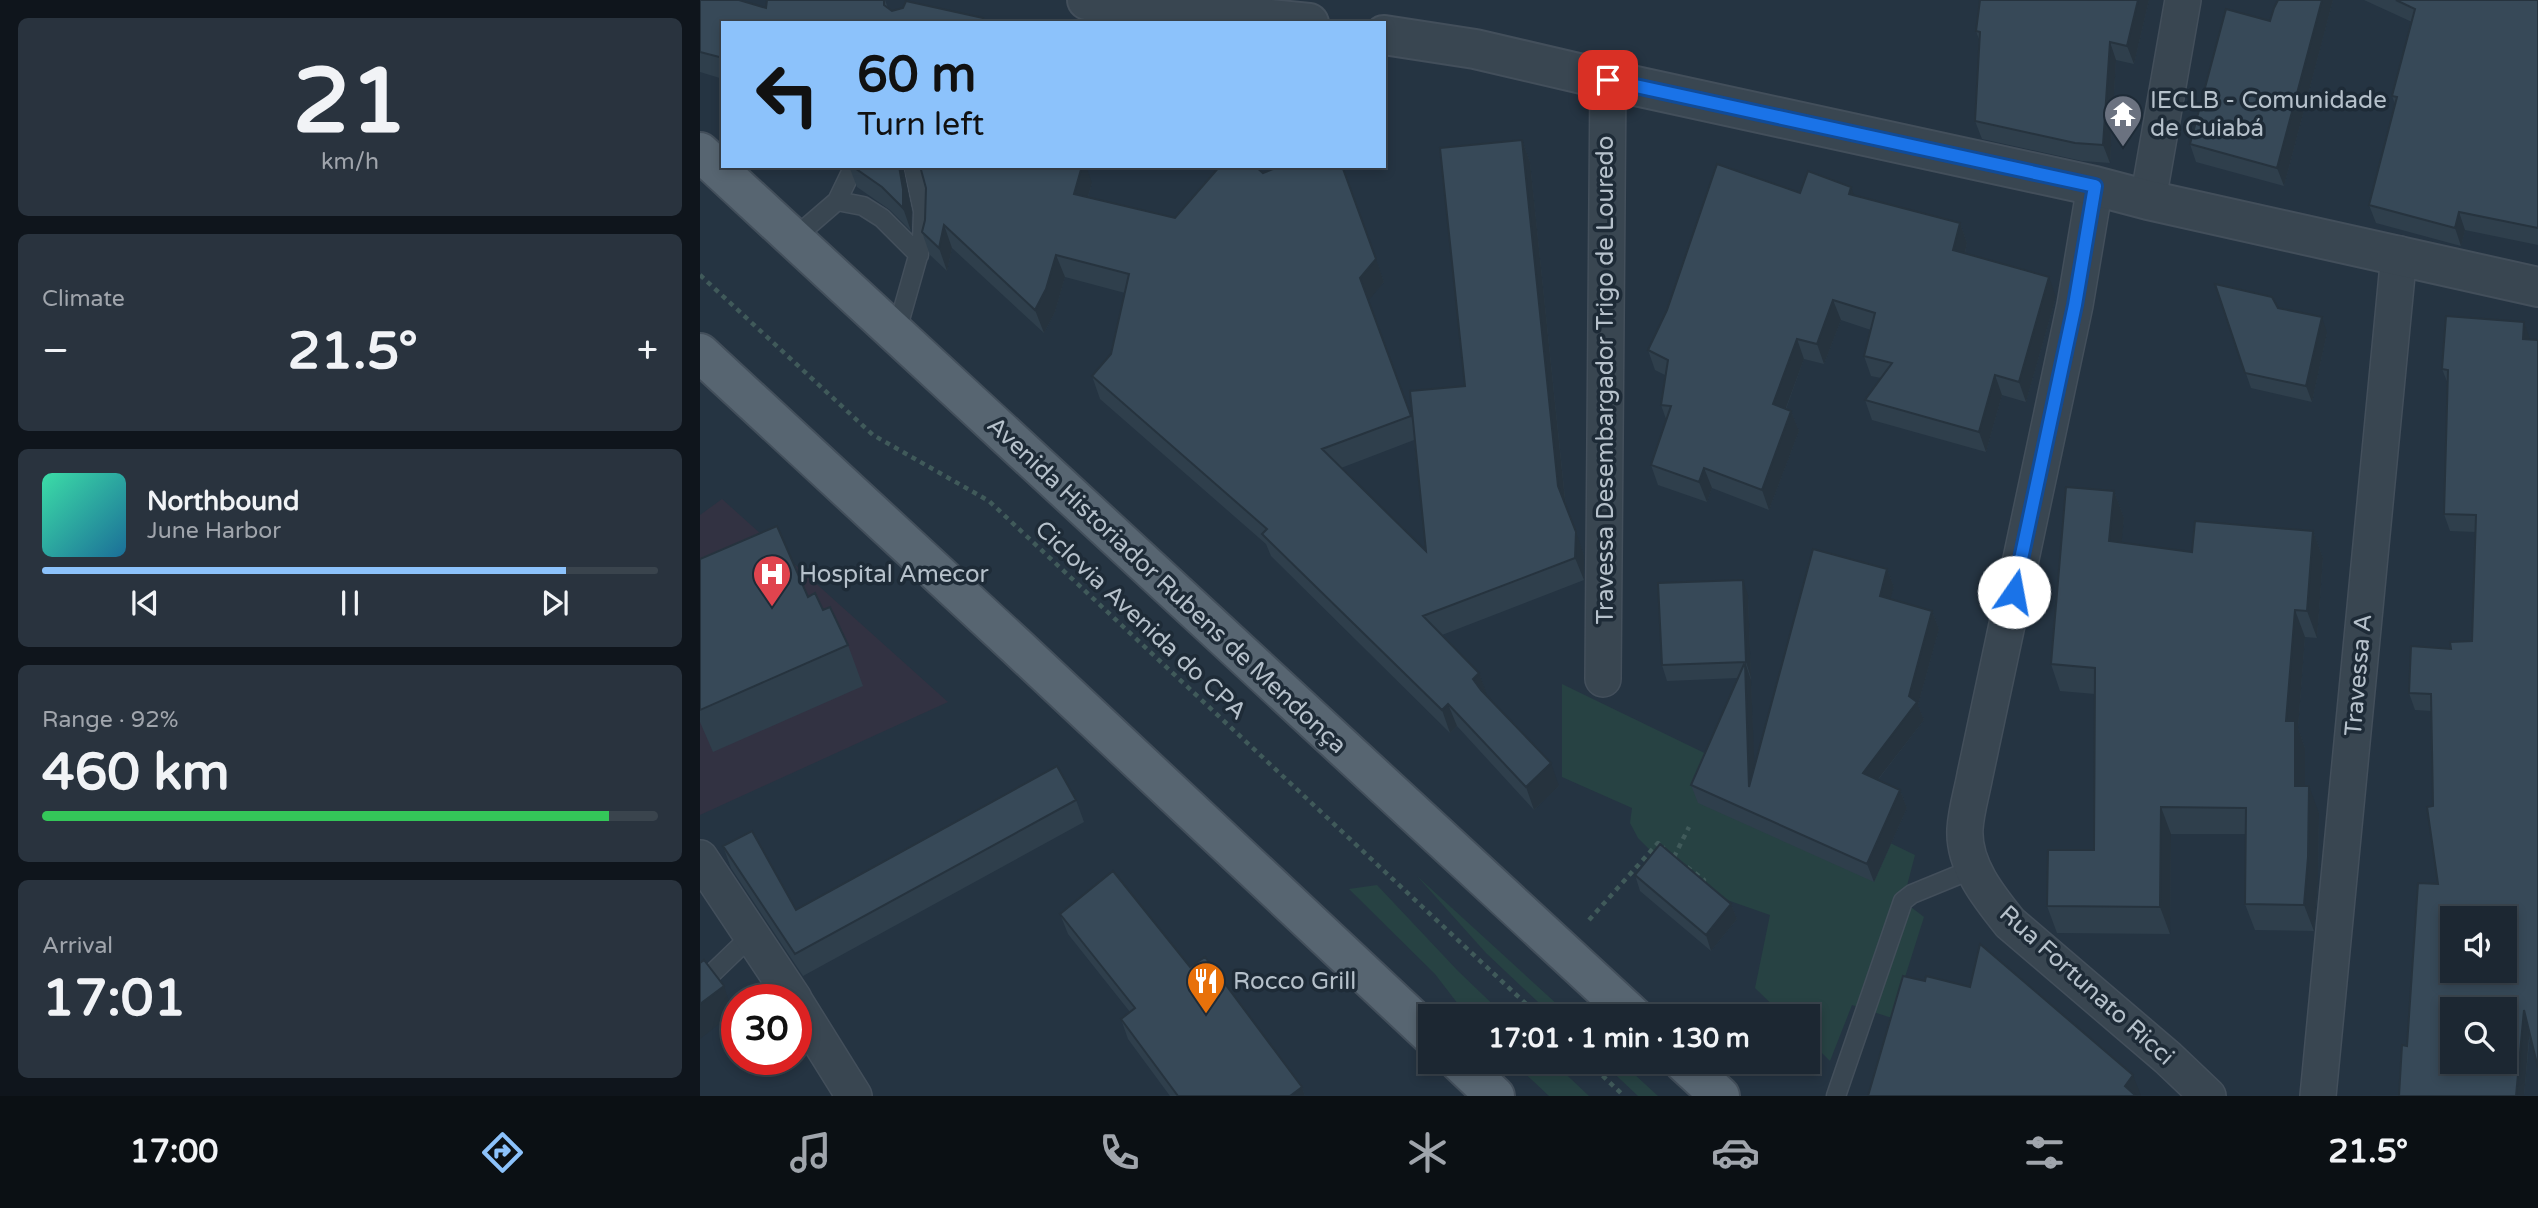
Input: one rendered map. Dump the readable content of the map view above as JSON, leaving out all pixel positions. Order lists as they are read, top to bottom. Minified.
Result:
{"streets":{"main road":["Avenida Historiador Rubens de Mendonça"],"street":["Travessa Desembargador Trigo de Louredo","Travessa A","Rua Fortunato Ricci"],"path":["Ciclovia Avenida do CPA"]},"places":{"temple":["IECLB - Comunidade de Cuiabá"],"hospital":["Hospital Amecor"],"restaurant":["Rocco Grill"]},"page":{"tile":[["21","km/h"],"Climate",["Range · 92%","460 km"],["Arrival","17:01"]],"turn":["60 m","Turn left"],"heat":["−","21.5°","+"],"song":["Northbound","June Harbor"],"limit":"30","trip":"17:01 · 1 min · 130 m","tabs":["17:00","21.5°"]}}
